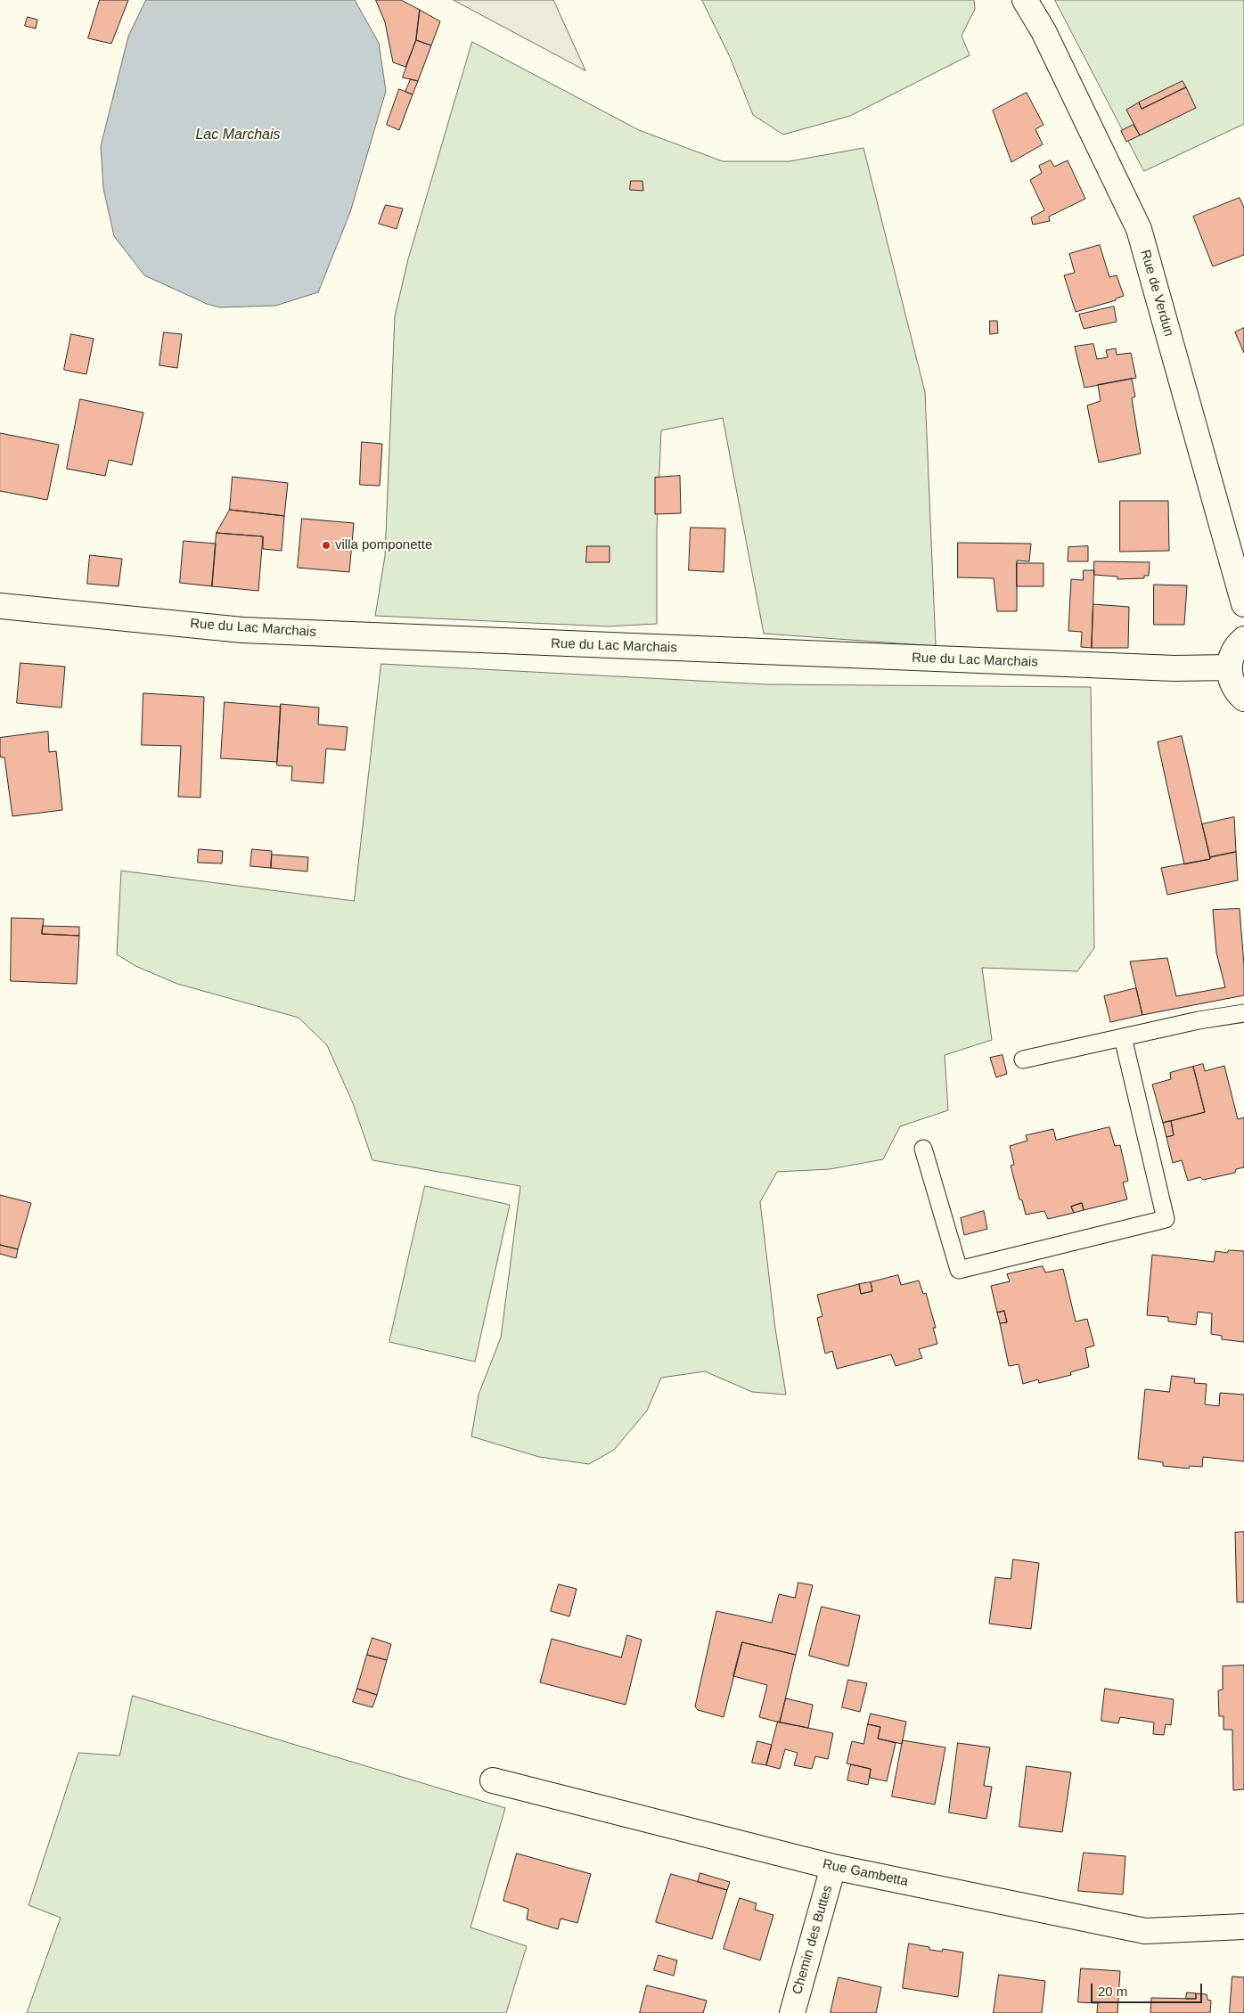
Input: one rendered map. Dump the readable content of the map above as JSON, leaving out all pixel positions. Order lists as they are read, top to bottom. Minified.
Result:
{"streets":{"street":["Rue de Verdun","Rue du Lac Marchais","Rue Gambetta","Chemin des Buttes"]},"crossings":[["Rue Gambetta","Chemin des Buttes"]],"water":["Lac Marchais"],"places":["villa pomponette"],"scale_bar":"20 m"}
